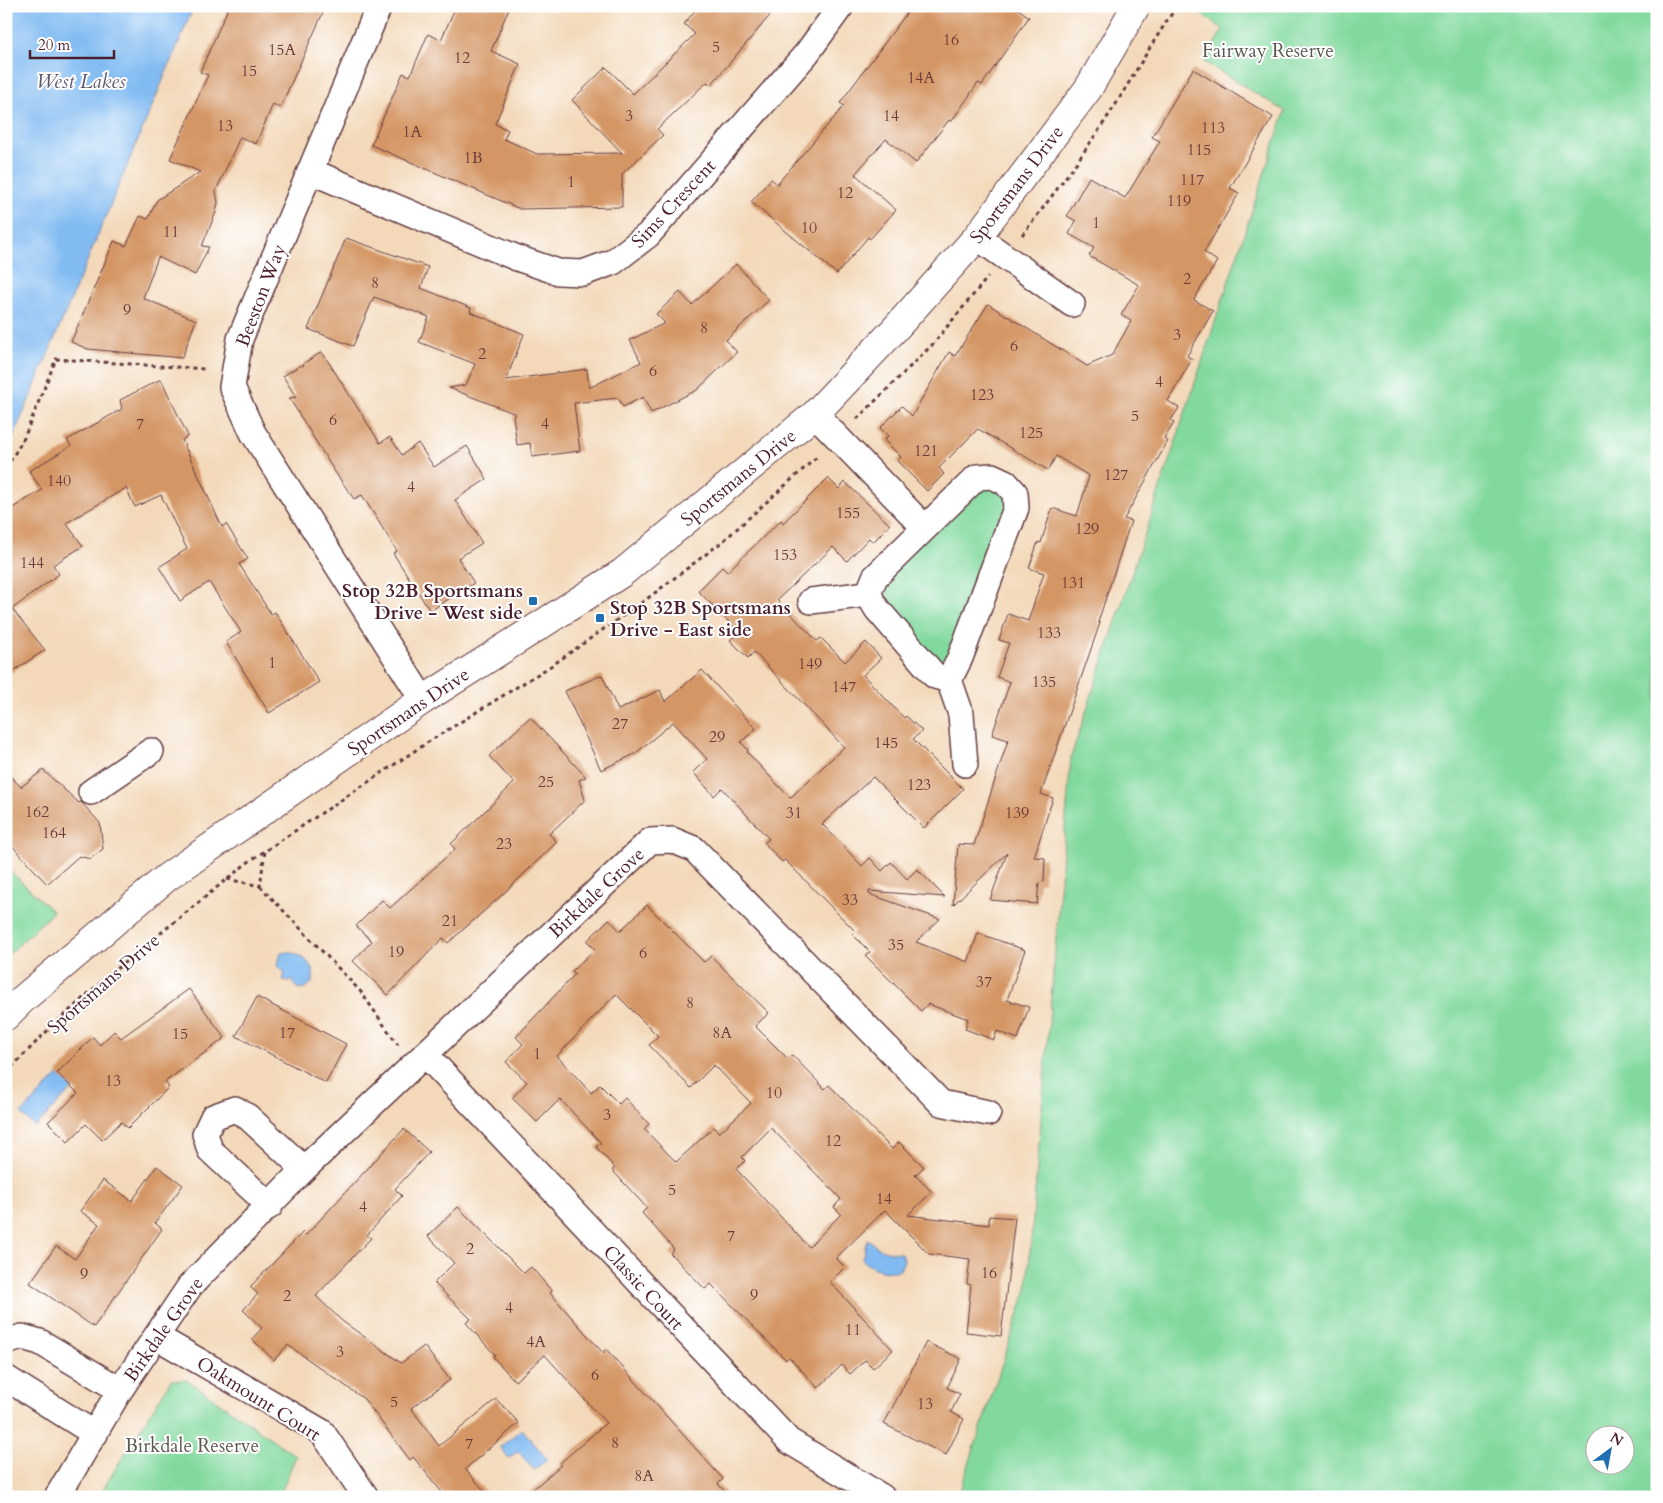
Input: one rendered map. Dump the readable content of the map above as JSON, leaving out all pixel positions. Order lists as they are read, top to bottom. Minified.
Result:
{"streets":{"street":["Sportsmans Drive","Sims Crescent","Beeston Way","Birkdale Grove","Classic Court","Oakmount Court"]},"crossings":[["Sportsmans Drive","Beeston Way"],["Sims Crescent","Beeston Way"],["Birkdale Grove","Classic Court"],["Birkdale Grove","Oakmount Court"]],"water":["West Lakes"],"parks":["Fairway Reserve","Birkdale Reserve"],"places":{"transit":["Stop 32B Sportsmans Drive - West side","Stop 32B Sportsmans Drive - East side"]},"house_numbers":["16","5","15A","12","15","14A","3","14","13","113","1A","115","1B","117","1","12","119","1","10","11","2","8","9","8","3","6","2","6","4","123","5","6","7","4","125","121","127","140","4","155","129","153","144","131","133","1","149","135","147","27","29","145","25","123","162","31","139","164","23","33","21","35","19","6","37","8","17","8A","15","1","13","10","3","12","5","14","4","7","2","16","9","9","2","4","11","4A","3","6","5","13","8","7","8A"],"scale_bar":"20 m","north":"top right"}
